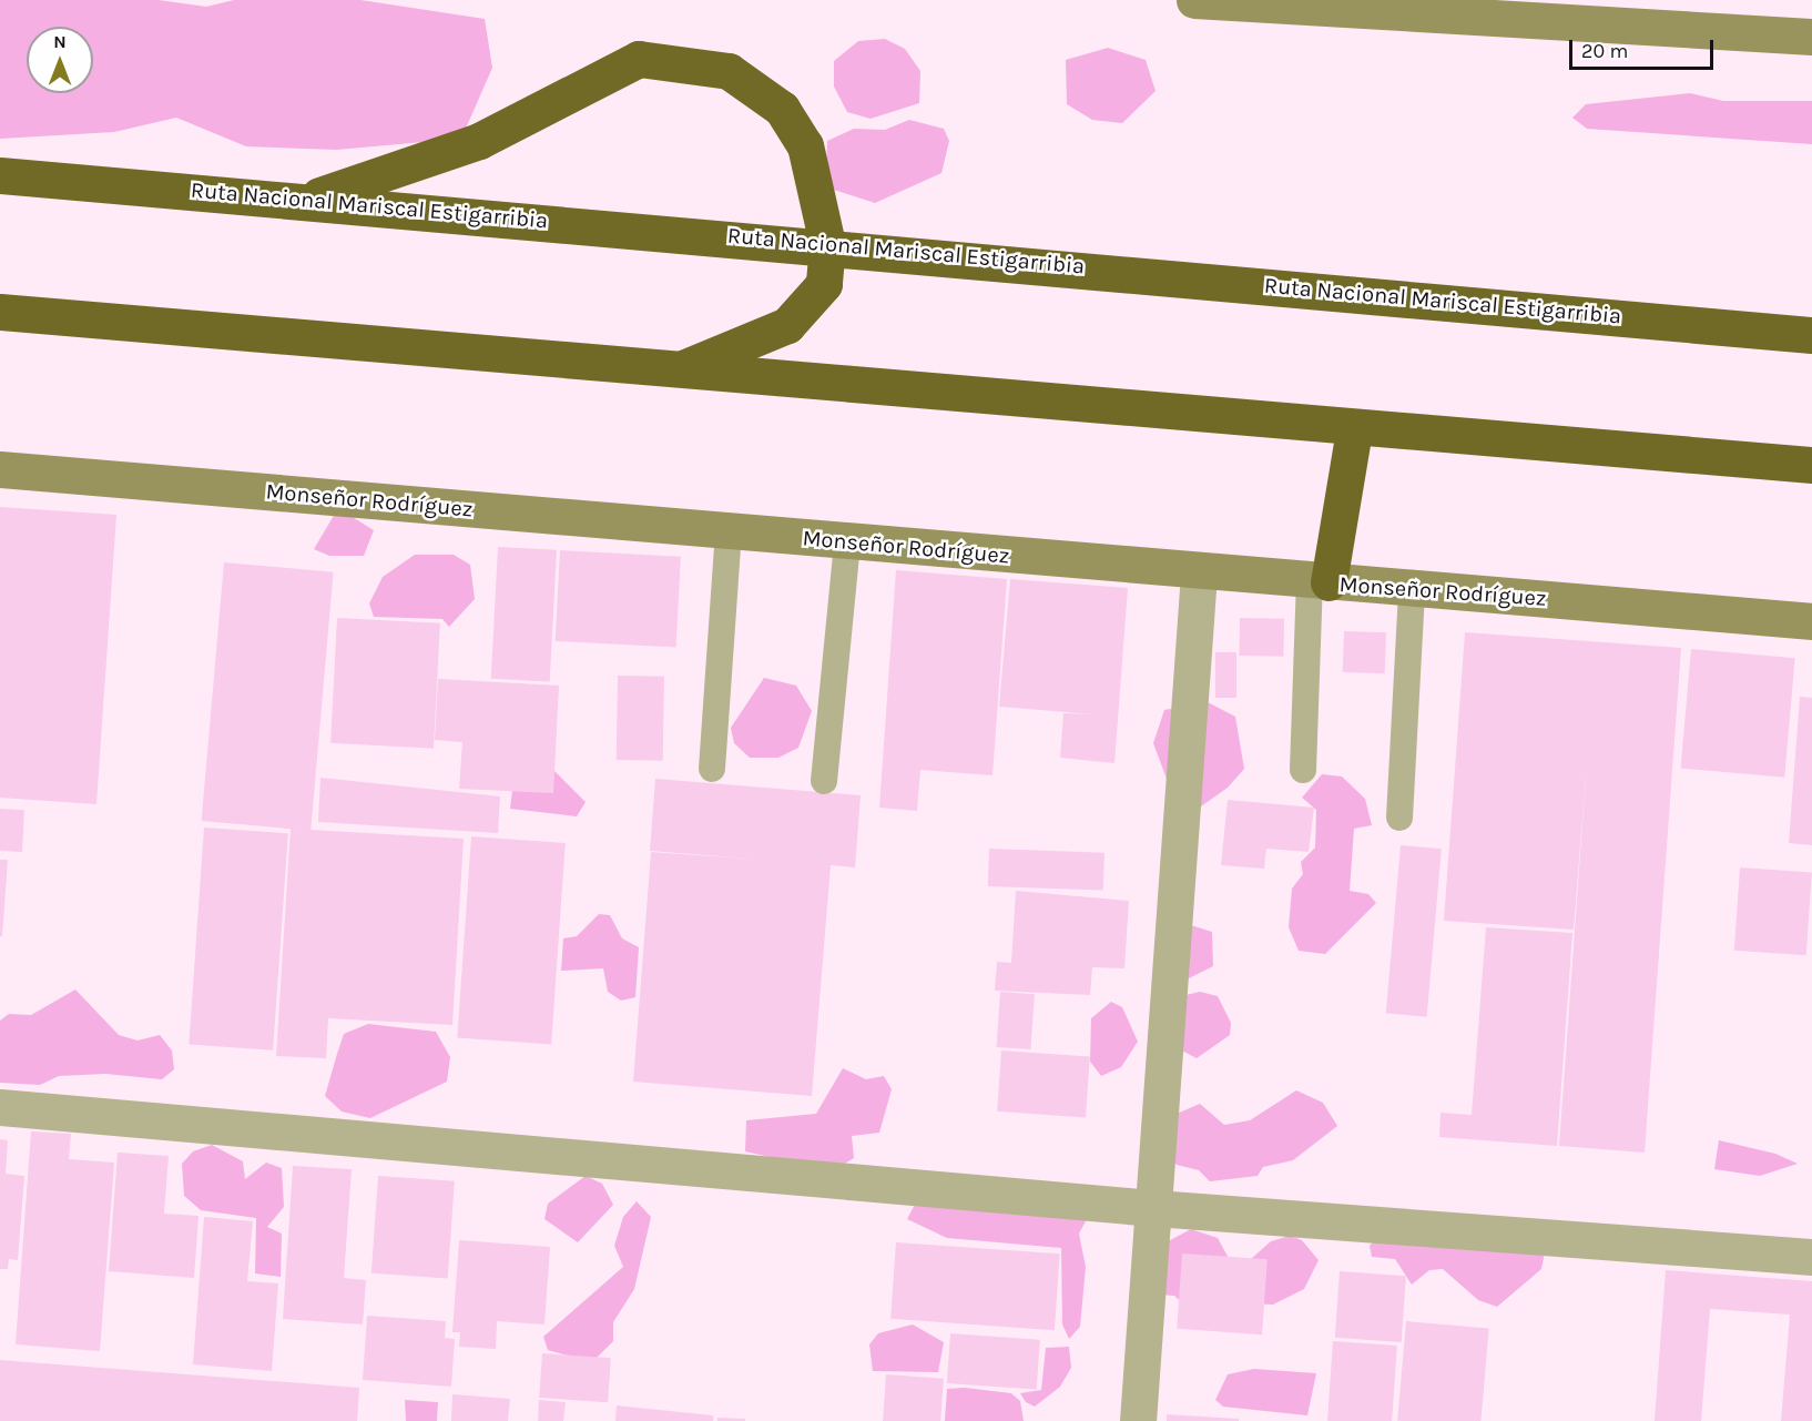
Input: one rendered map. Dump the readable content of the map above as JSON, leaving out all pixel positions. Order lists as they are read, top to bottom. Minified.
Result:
{"streets":{"highway":["Ruta Nacional Mariscal Estigarribia"],"street":["Monseñor Rodríguez"]},"scale_bar":"20 m","north":"top"}
